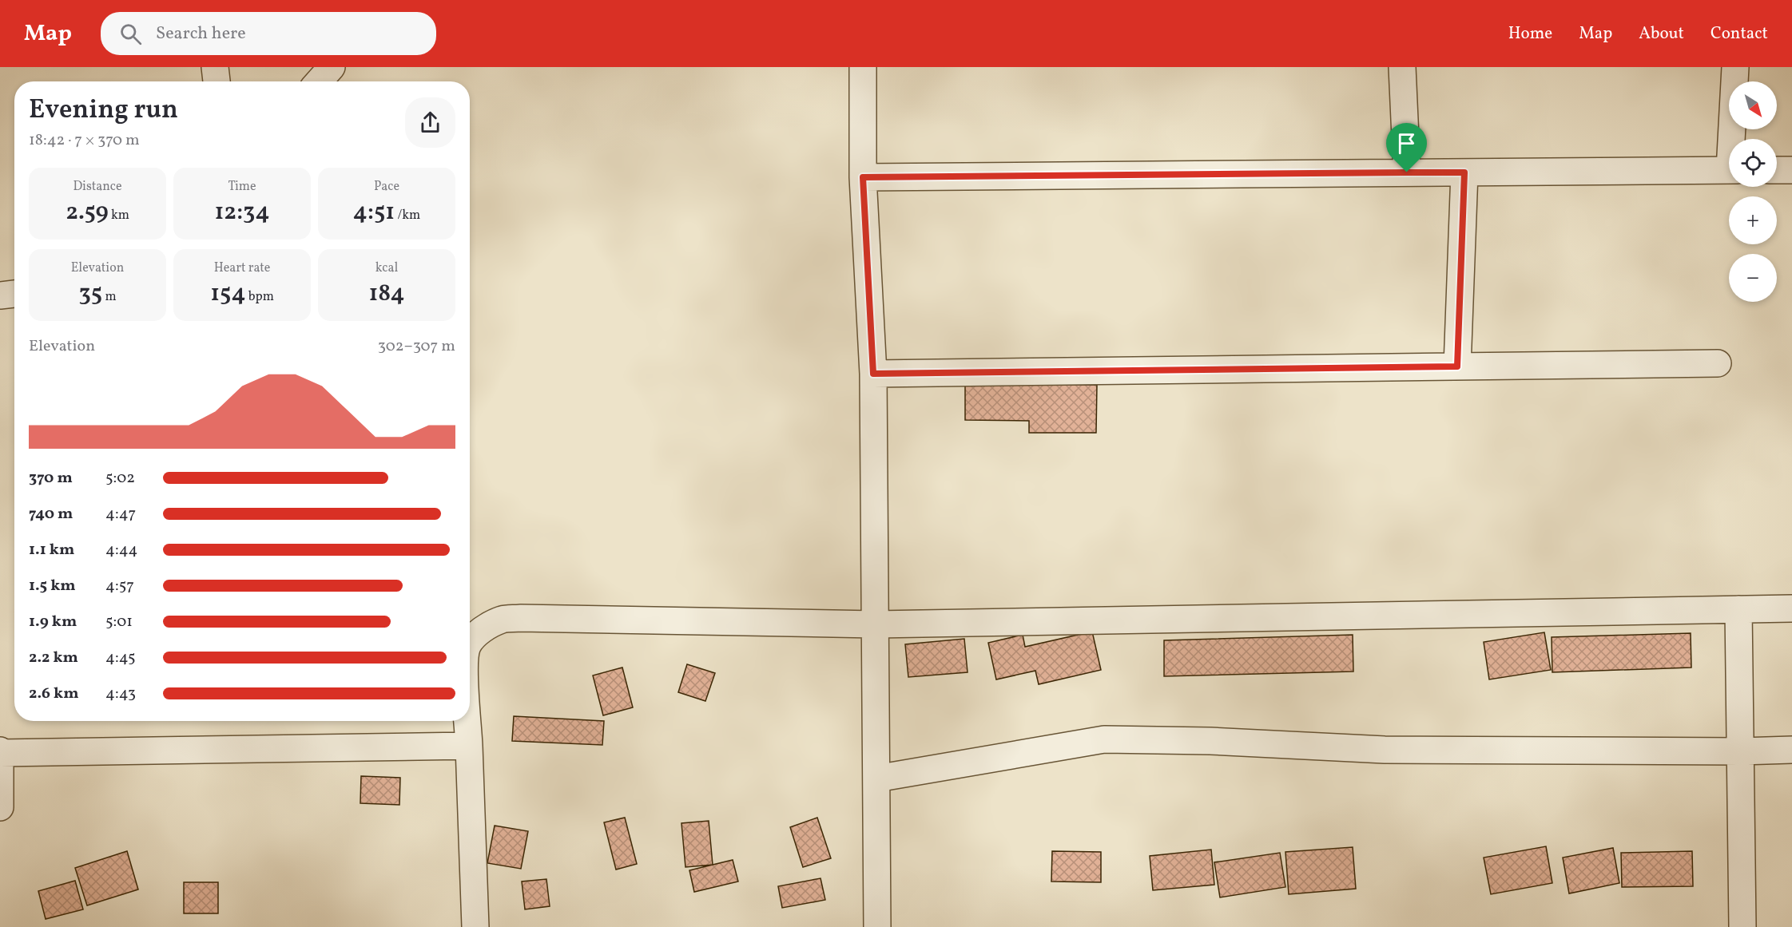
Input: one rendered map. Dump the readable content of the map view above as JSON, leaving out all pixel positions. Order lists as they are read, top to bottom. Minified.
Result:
{"north":"bottom right","page":{"header":"Map","search":"Search here","nav":["Home","Map","About","Contact"],"map_buttons":["+","−"],"heading":["Evening run","18:42 · 7 × 370 m"],"stats":[["Distance","2.59 km"],["Time","12:34"],["Pace","4:51 /km"],["Elevation","35 m"],["Heart rate","154 bpm"],["kcal","184"]],"chart":["Elevation","302–307 m"],"list":[{"name":"370 m","note":"5:02"},{"name":"740 m","note":"4:47"},{"name":"1.1 km","note":"4:44"},{"name":"1.5 km","note":"4:57"},{"name":"1.9 km","note":"5:01"},{"name":"2.2 km","note":"4:45"},{"name":"2.6 km","note":"4:43"}]}}
